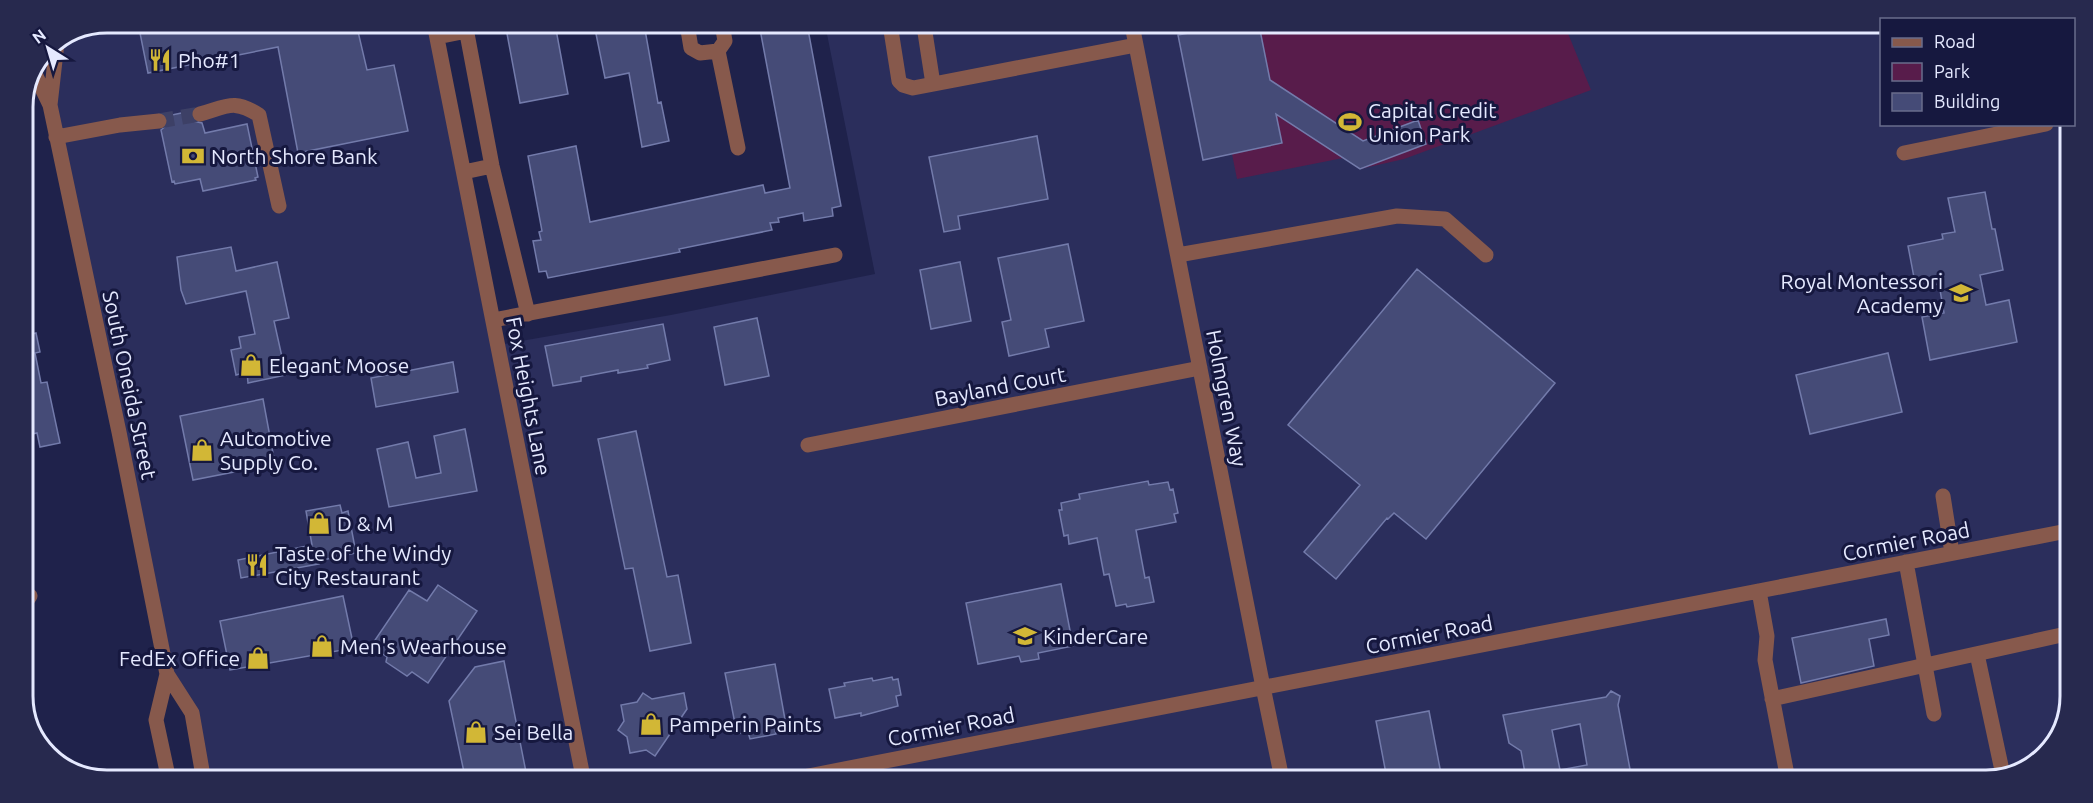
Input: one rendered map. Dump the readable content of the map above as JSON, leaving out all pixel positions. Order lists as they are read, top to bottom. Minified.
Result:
{"streets":{"street":["South Oneida Street","Bayland Court","Fox Heights Lane","Holmgren Way","Cormier Road"]},"crossings":[["Bayland Court","Holmgren Way"],["Holmgren Way","Cormier Road"]],"places":{"restaurant":["Pho#1","Taste of the Windy City Restaurant"],"sports":["Capital Credit Union Park"],"bank":["North Shore Bank"],"school or university":["Royal Montessori Academy","KinderCare"],"shop":["Elegant Moose","Automotive Supply Co.","D & M","Men's Wearhouse","FedEx Office","Pamperin Paints","Sei Bella"]},"legend":["Road","Park","Building"],"north":"top left"}
